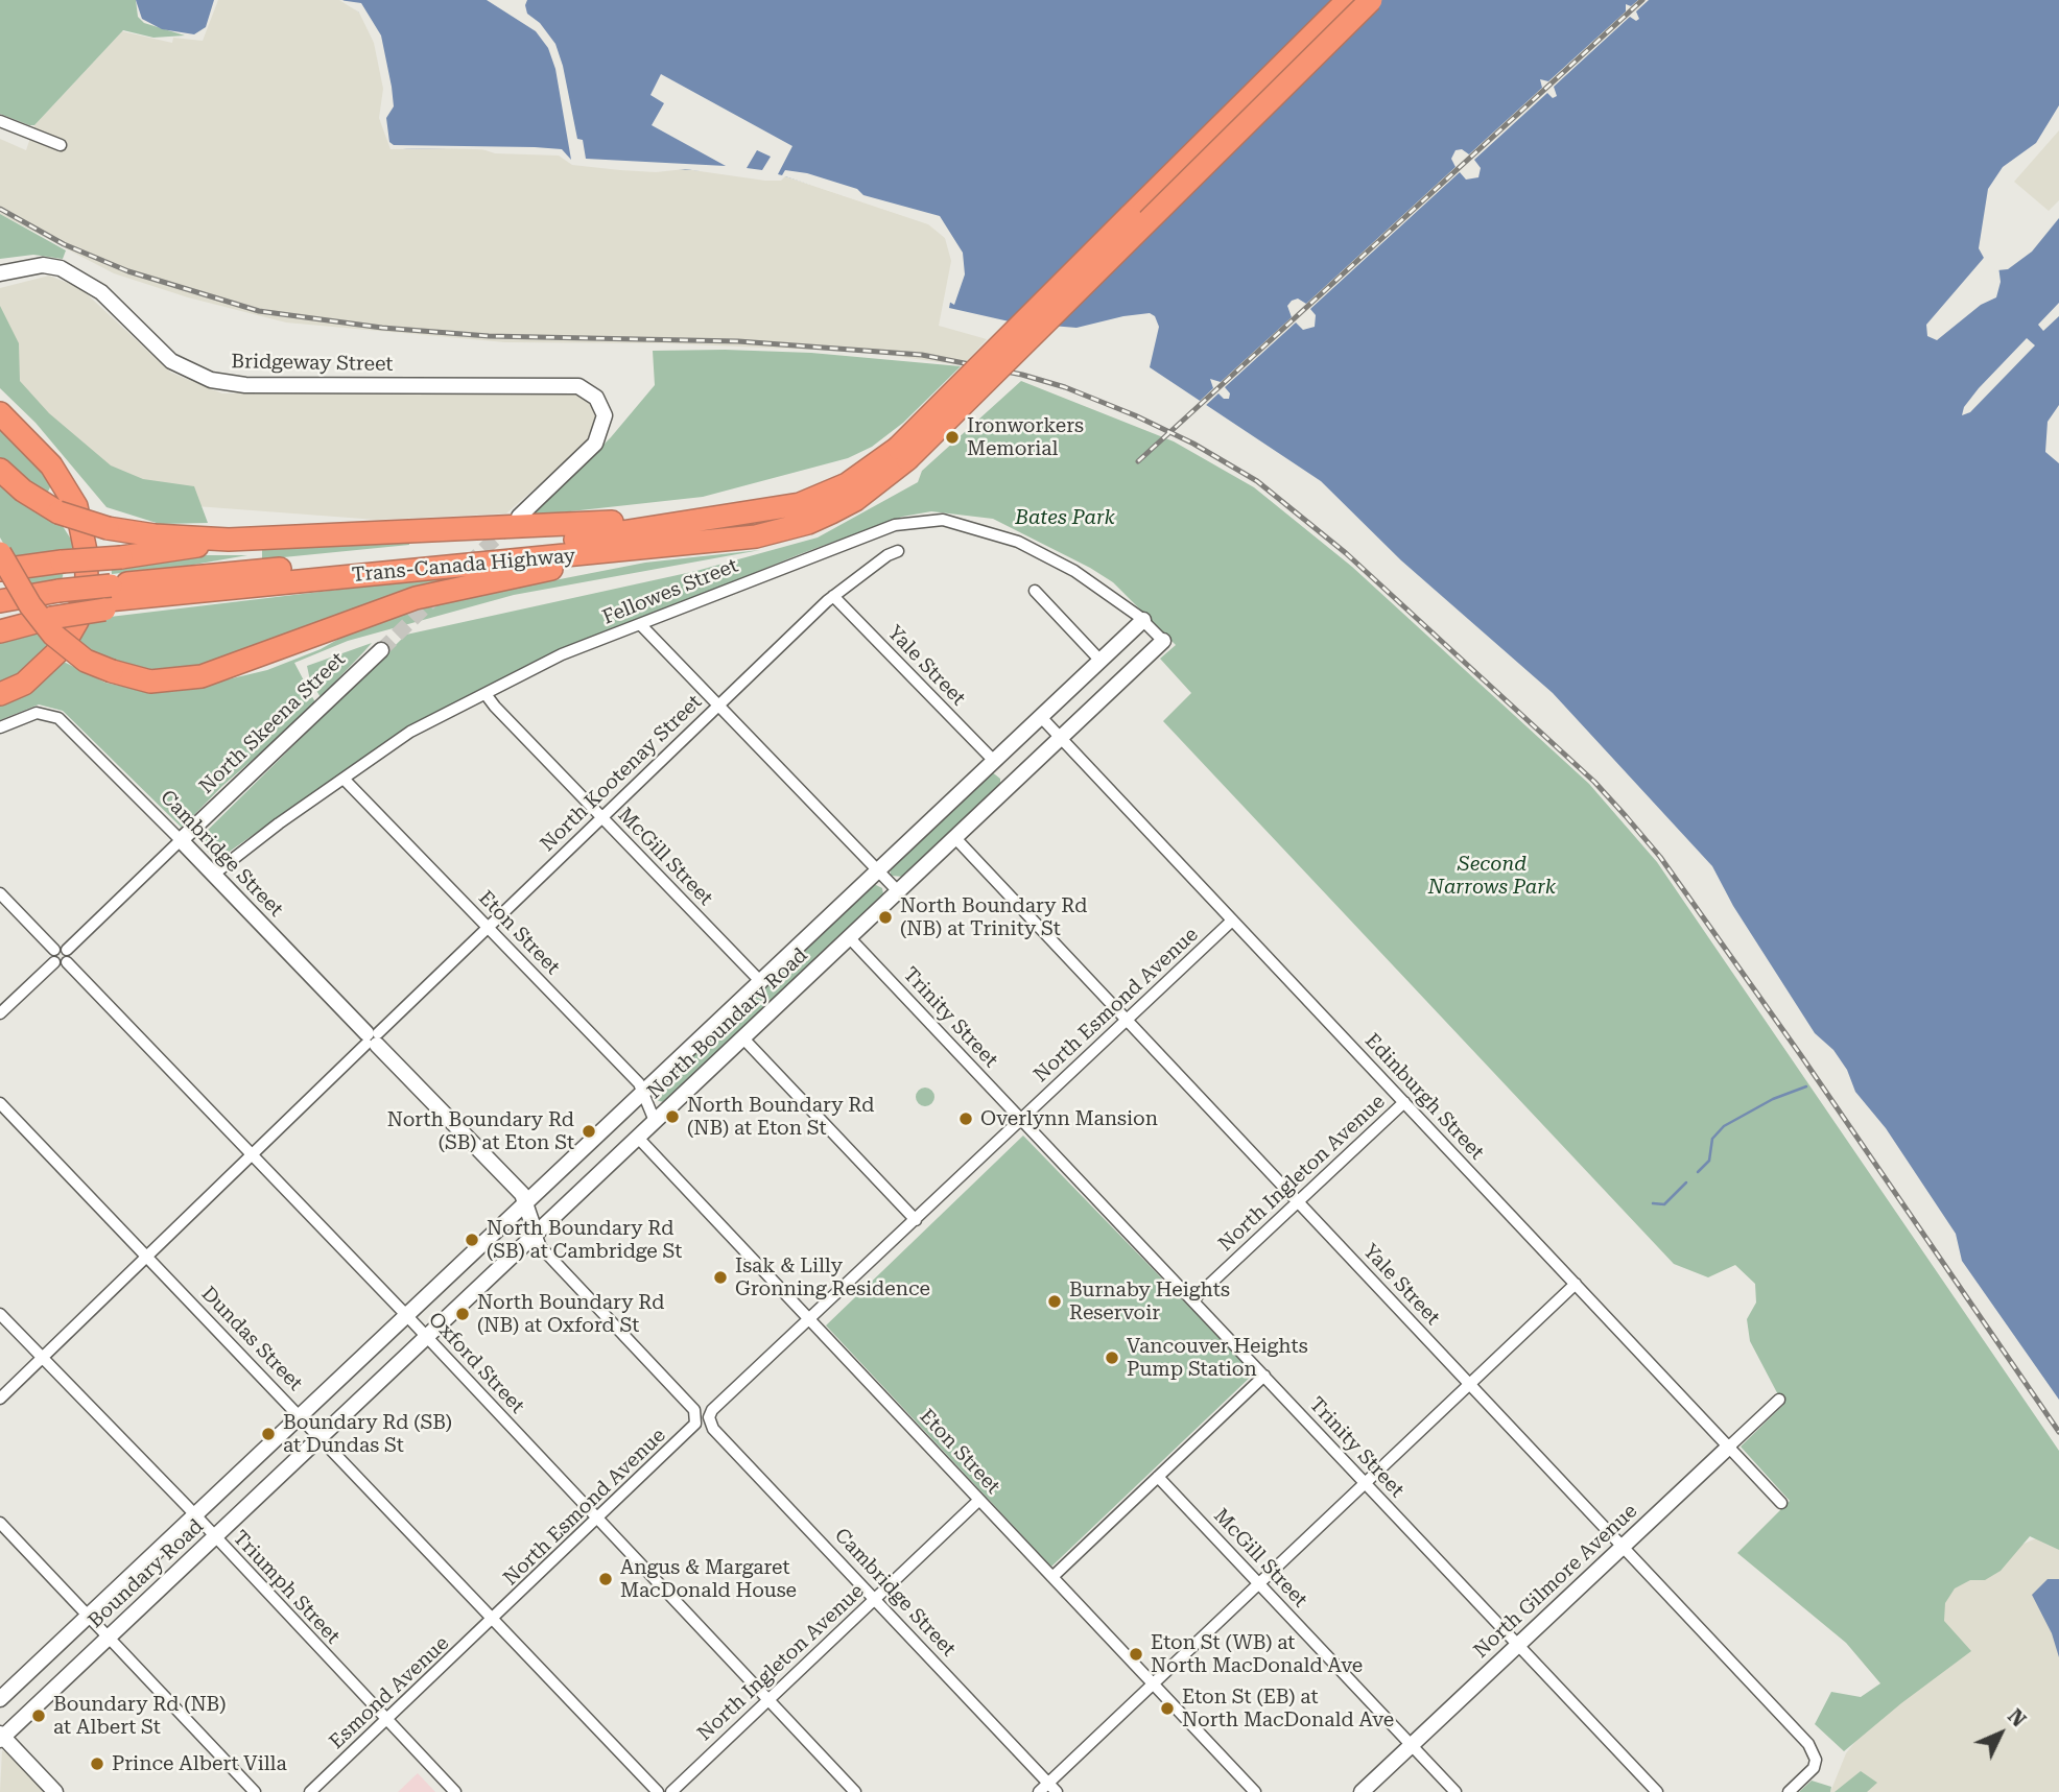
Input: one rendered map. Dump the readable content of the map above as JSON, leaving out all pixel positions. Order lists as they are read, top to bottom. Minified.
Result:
{"streets":{"highway":["Trans-Canada Highway"],"street":["Bridgeway Street","Fellowes Street","Yale Street","North Skeena Street","North Kootenay Street","Cambridge Street","McGill Street","Eton Street","North Esmond Avenue","Trinity Street","North Boundary Road","Edinburgh Street","North Ingleton Avenue","Dundas Street","Oxford Street","Boundary Road","North Gilmore Avenue","Triumph Street","Esmond Avenue"]},"crossings":[["Fellowes Street","Cambridge Street"],["Fellowes Street","McGill Street"],["Fellowes Street","Eton Street"],["Fellowes Street","North Boundary Road"],["Yale Street","North Kootenay Street"],["Yale Street","North Esmond Avenue"],["Yale Street","North Boundary Road"],["Yale Street","North Ingleton Avenue"],["Yale Street","North Gilmore Avenue"],["North Skeena Street","Cambridge Street"],["North Skeena Street","Oxford Street"],["North Kootenay Street","Cambridge Street"],["North Kootenay Street","McGill Street"],["North Kootenay Street","Eton Street"],["North Kootenay Street","Dundas Street"],["North Kootenay Street","Oxford Street"],["North Kootenay Street","Triumph Street"],["Cambridge Street","North Esmond Avenue"],["Cambridge Street","North Boundary Road"],["Cambridge Street","North Ingleton Avenue"],["McGill Street","North Boundary Road"],["McGill Street","North Gilmore Avenue"],["Eton Street","North Esmond Avenue"],["Eton Street","North Boundary Road"],["Eton Street","North Ingleton Avenue"],["North Esmond Avenue","Trinity Street"],["North Esmond Avenue","Edinburgh Street"],["North Esmond Avenue","Dundas Street"],["North Esmond Avenue","Oxford Street"],["North Esmond Avenue","Esmond Avenue"],["Trinity Street","North Boundary Road"],["Trinity Street","North Ingleton Avenue"],["Trinity Street","North Gilmore Avenue"],["North Boundary Road","Edinburgh Street"],["North Boundary Road","Dundas Street"],["North Boundary Road","Oxford Street"],["North Boundary Road","Boundary Road"],["Edinburgh Street","North Ingleton Avenue"],["Edinburgh Street","North Gilmore Avenue"],["North Ingleton Avenue","Oxford Street"],["Dundas Street","Boundary Road"],["Dundas Street","Esmond Avenue"],["Boundary Road","Triumph Street"],["Triumph Street","Esmond Avenue"]],"parks":["Bates Park","Second Narrows Park"],"places":["Ironworkers Memorial","North Boundary Rd (NB) at Trinity St","North Boundary Rd (NB) at Eton St","Overlynn Mansion","North Boundary Rd (SB) at Eton St","North Boundary Rd (SB) at Cambridge St","Isak & Lilly Gronning Residence","Burnaby Heights Reservoir","North Boundary Rd (NB) at Oxford St","Vancouver Heights Pump Station","Boundary Rd (SB) at Dundas St","Angus & Margaret MacDonald House","Eton St (WB) at North MacDonald Ave","Eton St (EB) at North MacDonald Ave","Boundary Rd (NB) at Albert St","Prince Albert Villa"],"north":"top right"}
